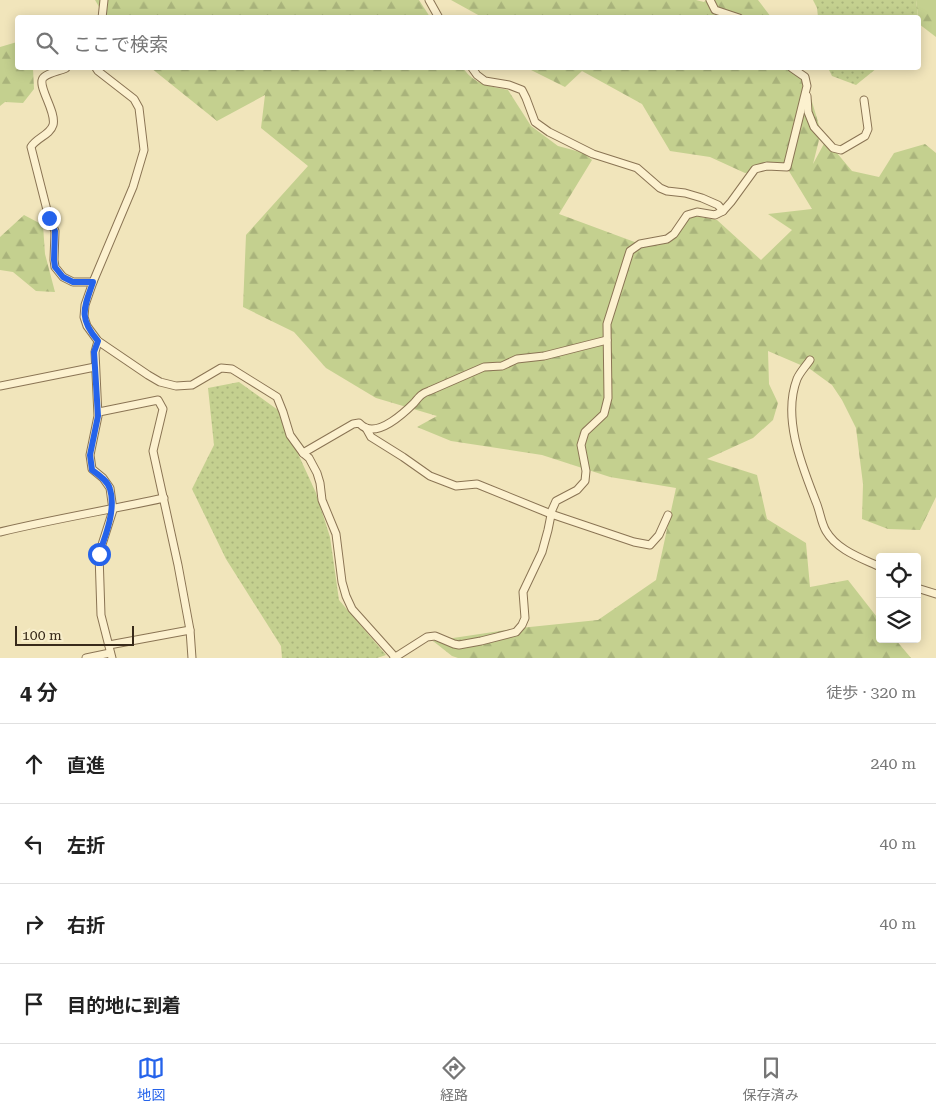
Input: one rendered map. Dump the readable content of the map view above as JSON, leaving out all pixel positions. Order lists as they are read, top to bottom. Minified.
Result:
{"scale_bar":"100 m","page":{"search":"ここで検索","scale":"100 m","heading":["4 分","徒歩 · 320 m"],"list":[["直進","240 m"],["左折","40 m"],["右折","40 m"],"目的地に到着"],"nav":["地図","経路","保存済み"]}}
